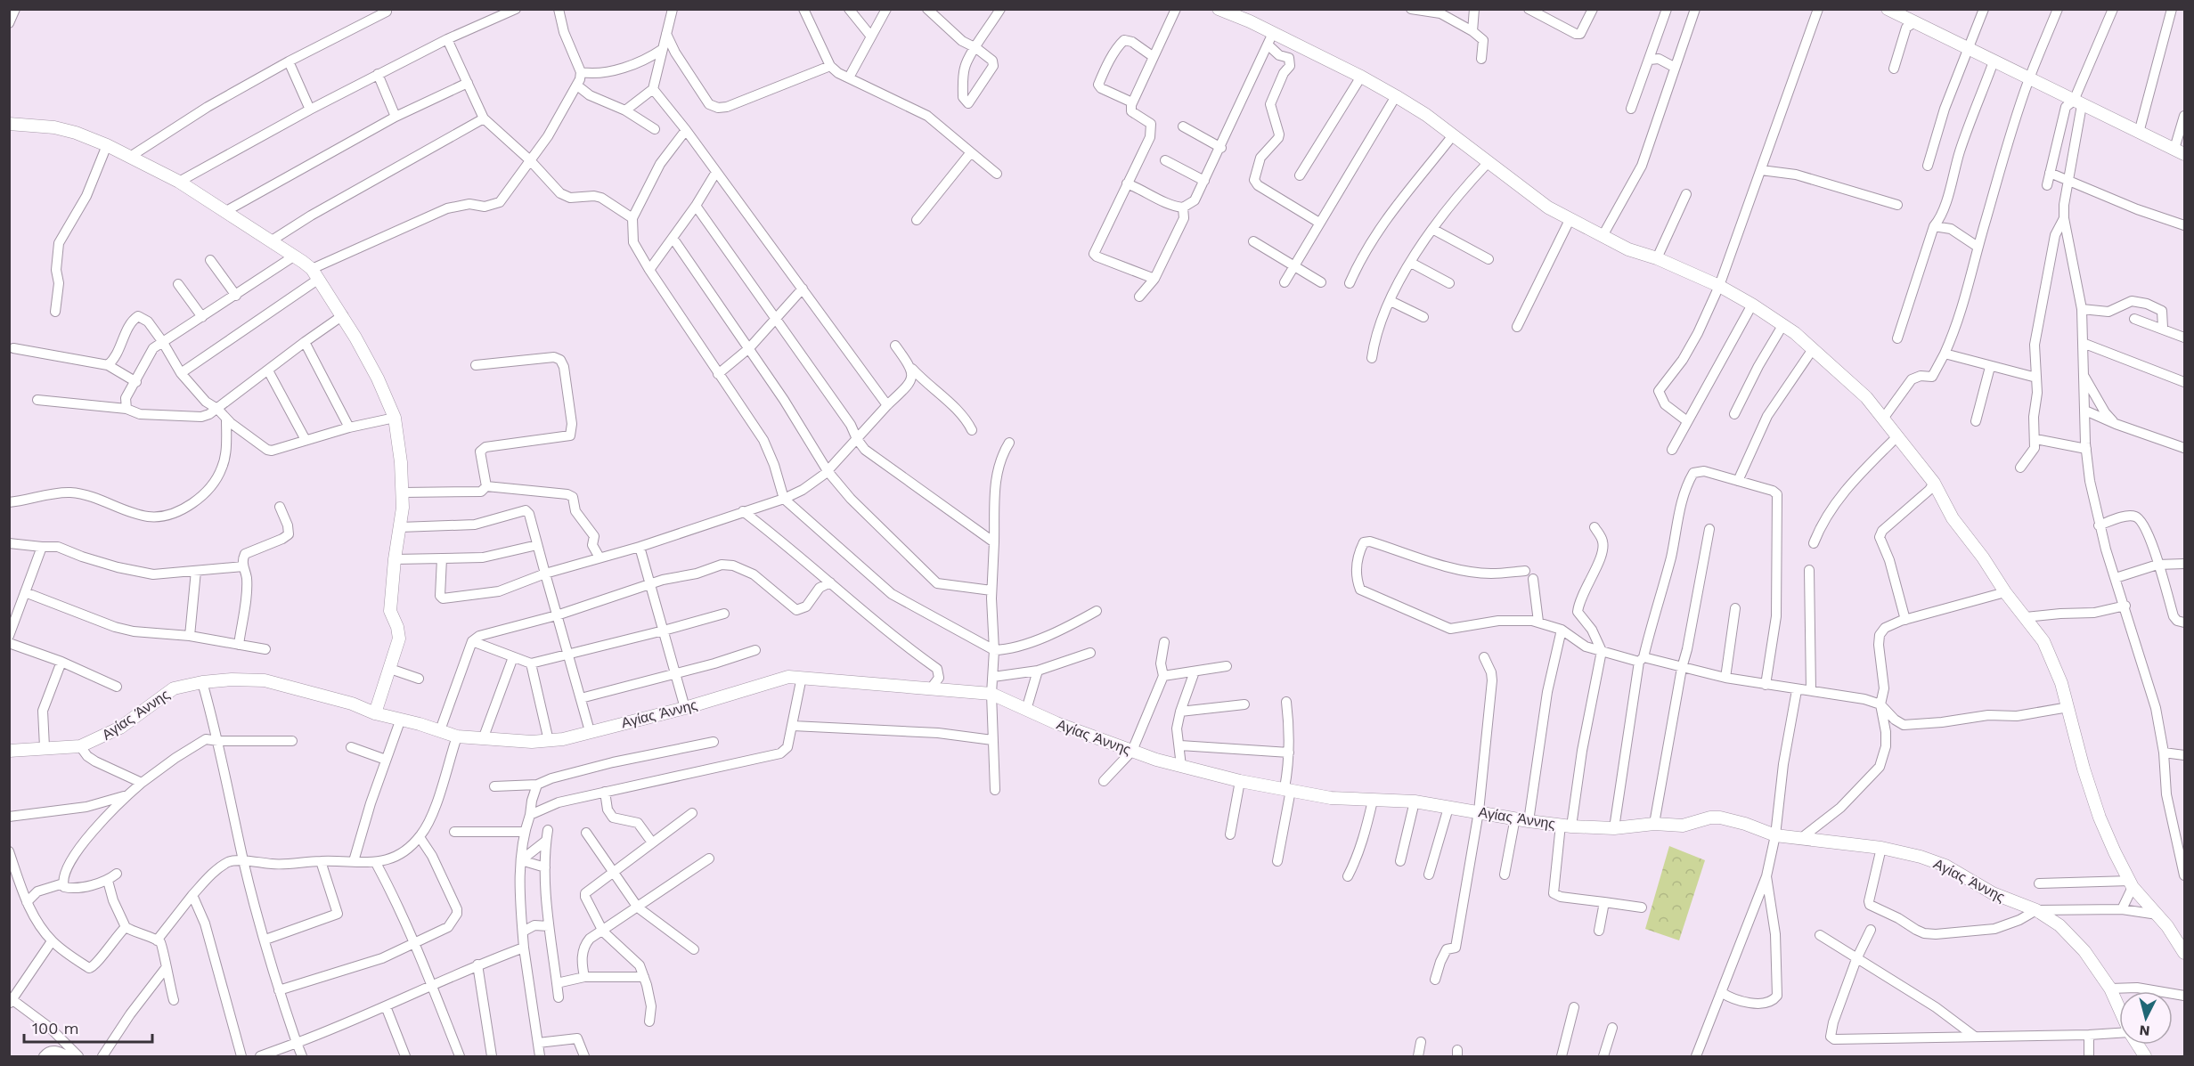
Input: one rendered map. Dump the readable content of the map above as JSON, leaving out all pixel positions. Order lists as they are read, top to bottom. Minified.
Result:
{"streets":{"street":["Αγίας Άννης"]},"scale_bar":"100 m","north":"bottom"}
